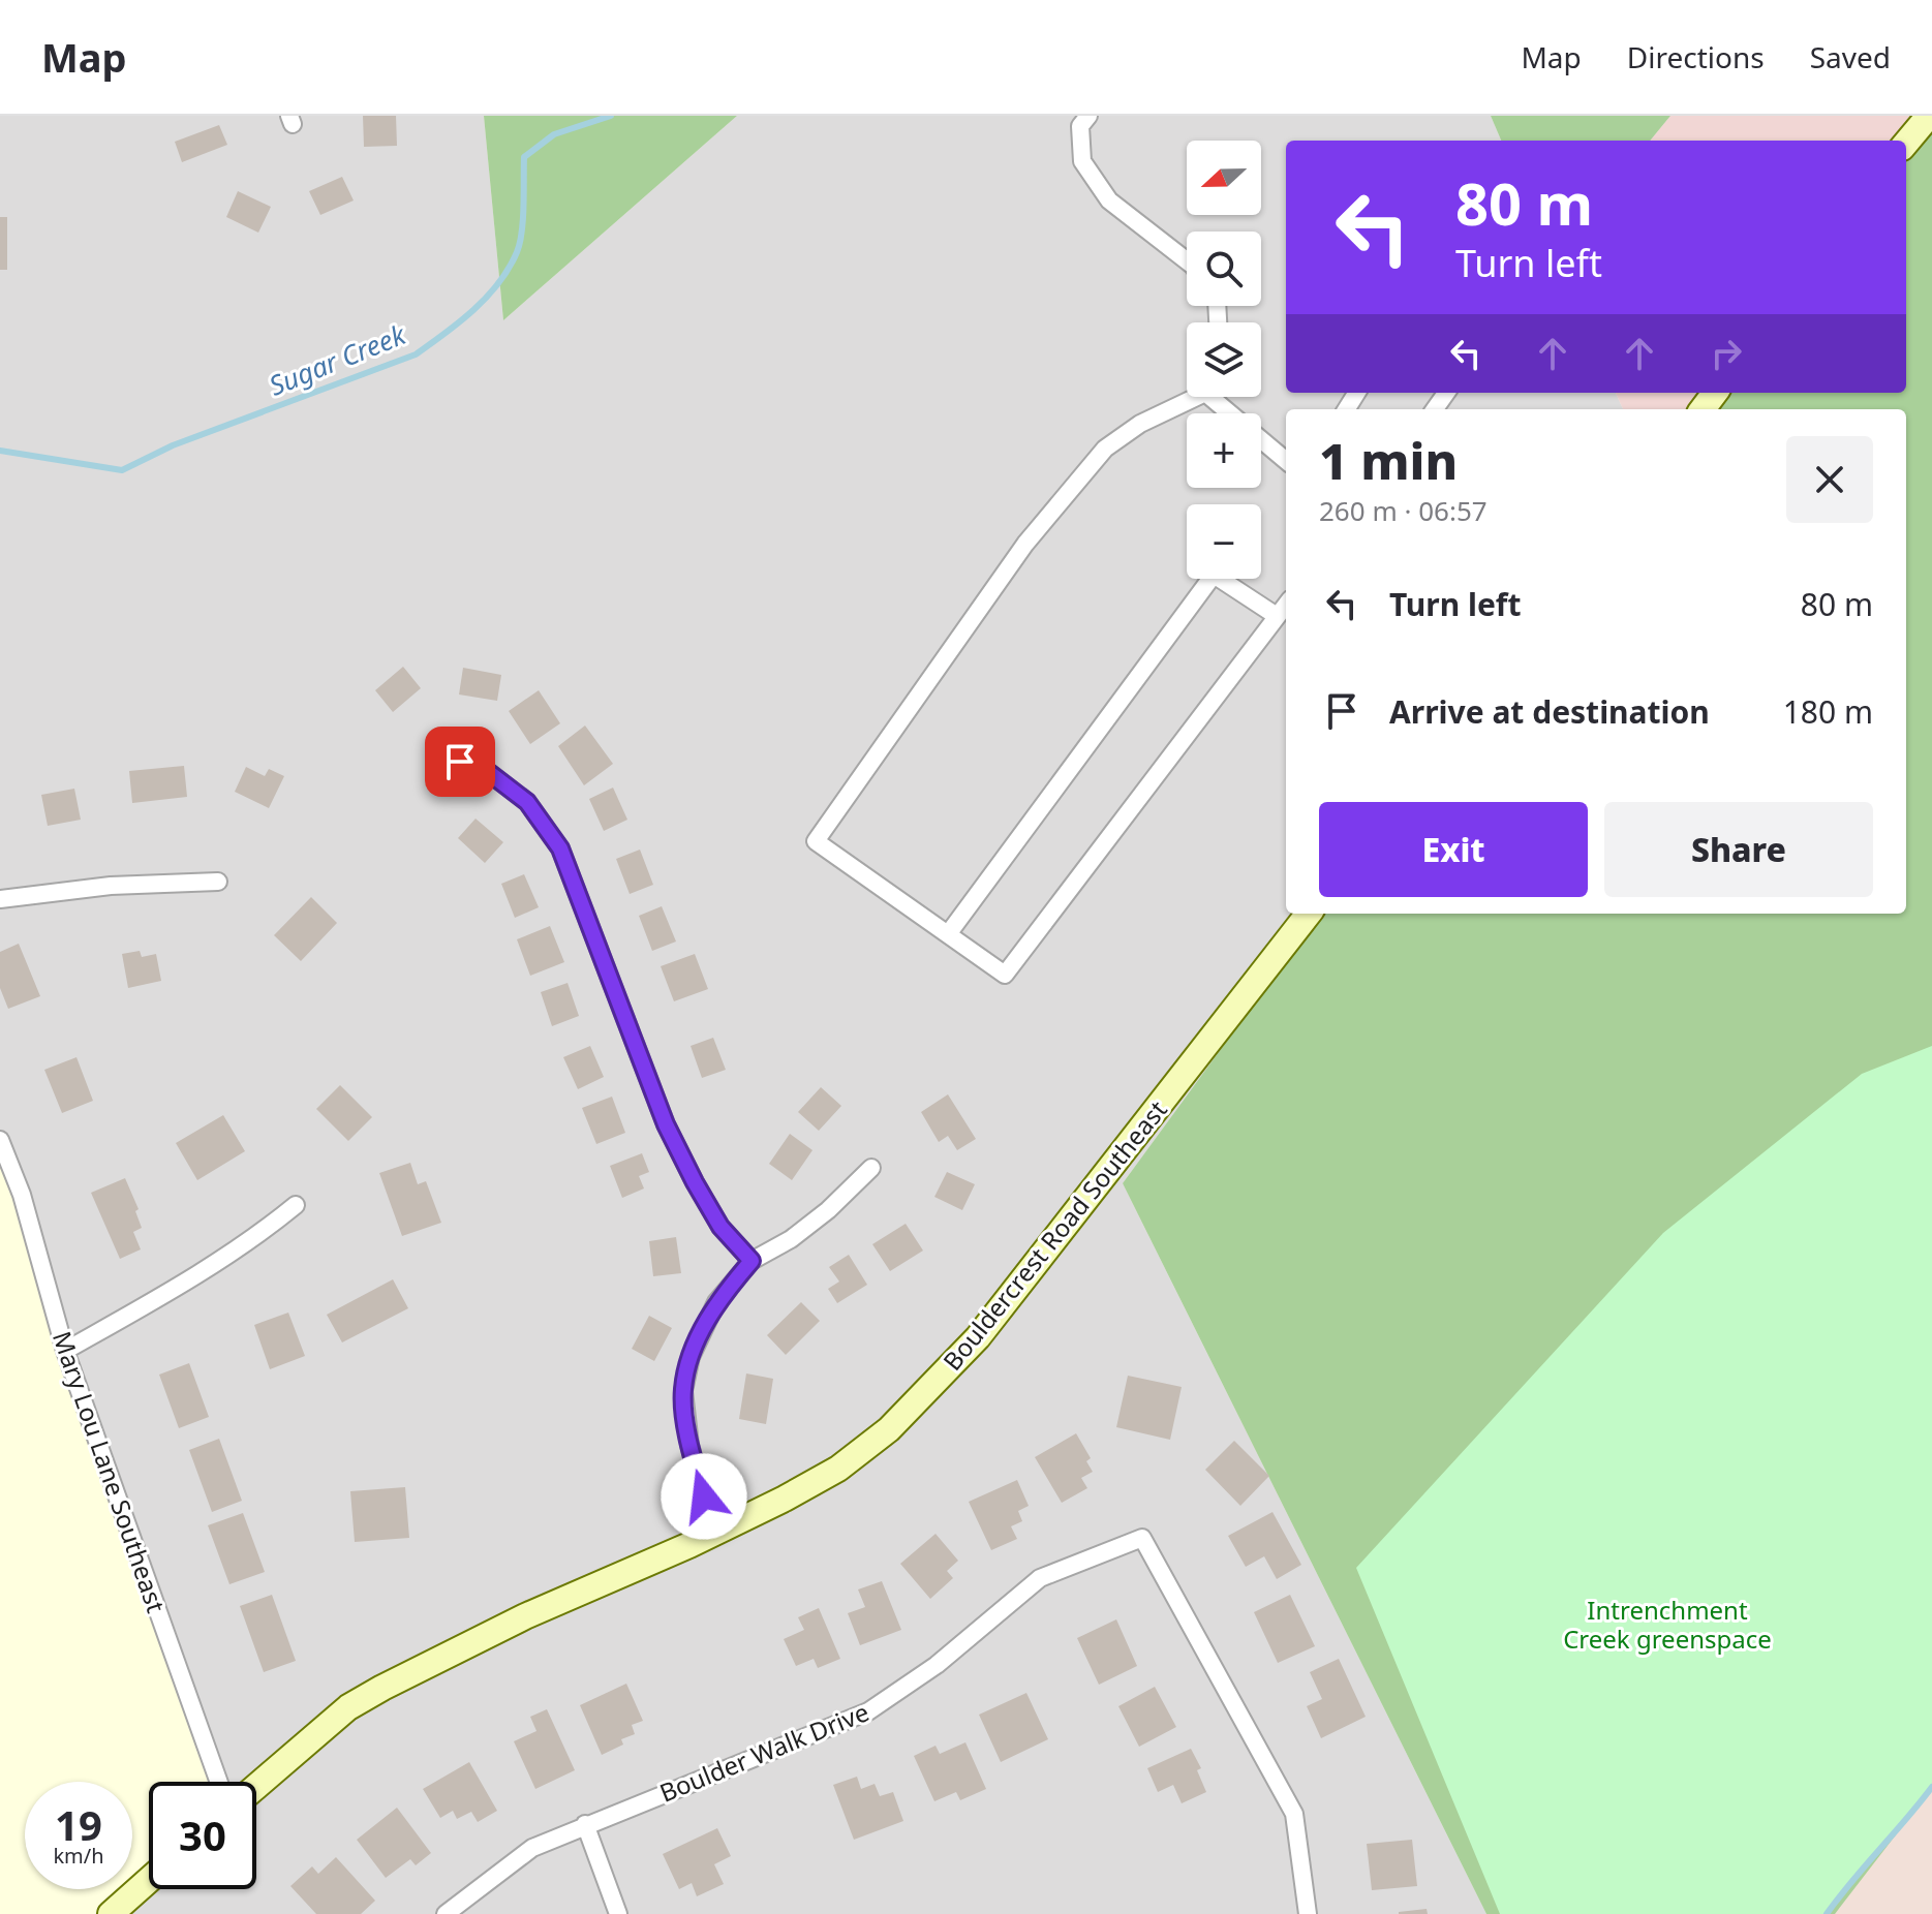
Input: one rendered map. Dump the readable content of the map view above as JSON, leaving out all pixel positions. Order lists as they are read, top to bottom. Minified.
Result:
{"streets":{"street":["Bouldercrest Road Southeast","Mary Lou Lane Southeast","Boulder Walk Drive"]},"water":["Sugar Creek"],"parks":["Intrenchment Creek greenspace"],"north":"left","page":{"header":"Map","nav":["Map","Directions","Saved"],"map_buttons":["+","−"],"turn":["80 m","Turn left"],"heading":["1 min","260 m · 06:57"],"list":[{"name":"Turn left","value":"80 m"},{"name":"Arrive at destination","value":"180 m"}],"buttons":["Exit","Share"],"speed":"19 km/h","limit":"30"}}
